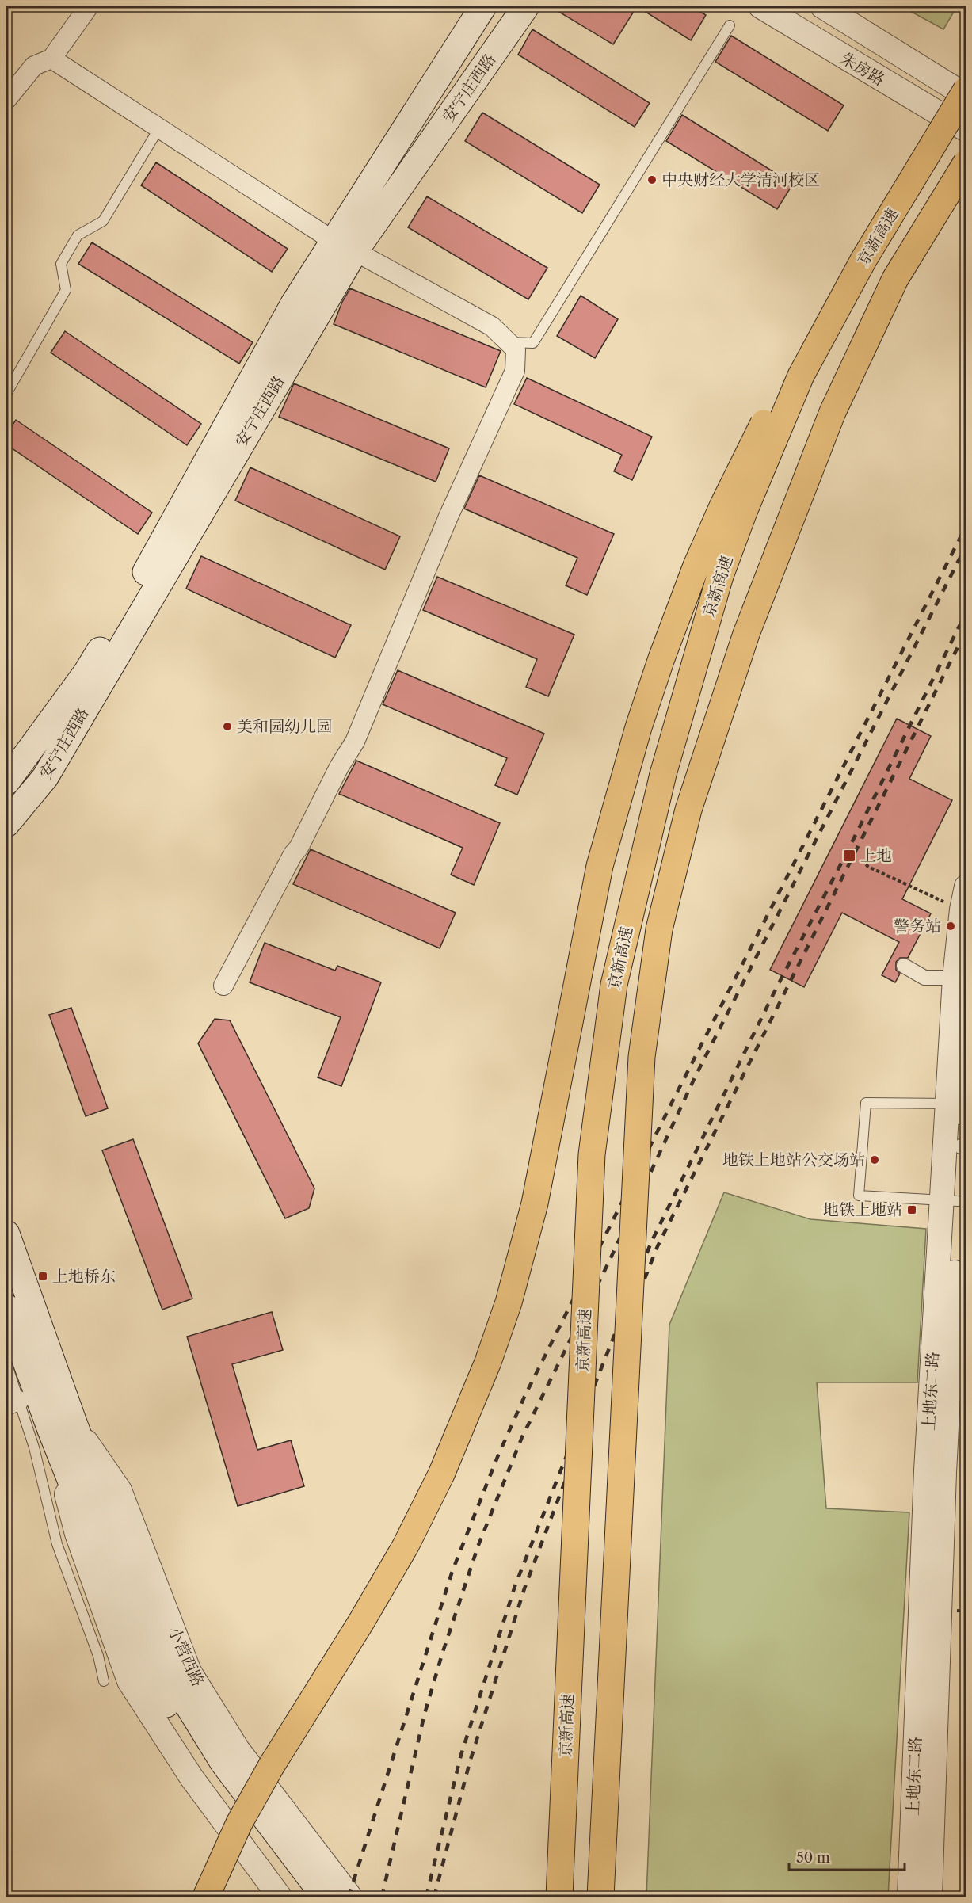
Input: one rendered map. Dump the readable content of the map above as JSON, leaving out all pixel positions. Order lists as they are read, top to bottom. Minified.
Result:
{"streets":{"highway":["京新高速"],"main road":["安宁庄西路","小营西路"],"street":["朱房路","上地东二路"]},"places":{"other":["中央财经大学清河校区","美和园幼儿园","警务站","地铁上地站公交场站"],"transit":["上地","地铁上地站","上地桥东"]},"scale_bar":"50 m"}
